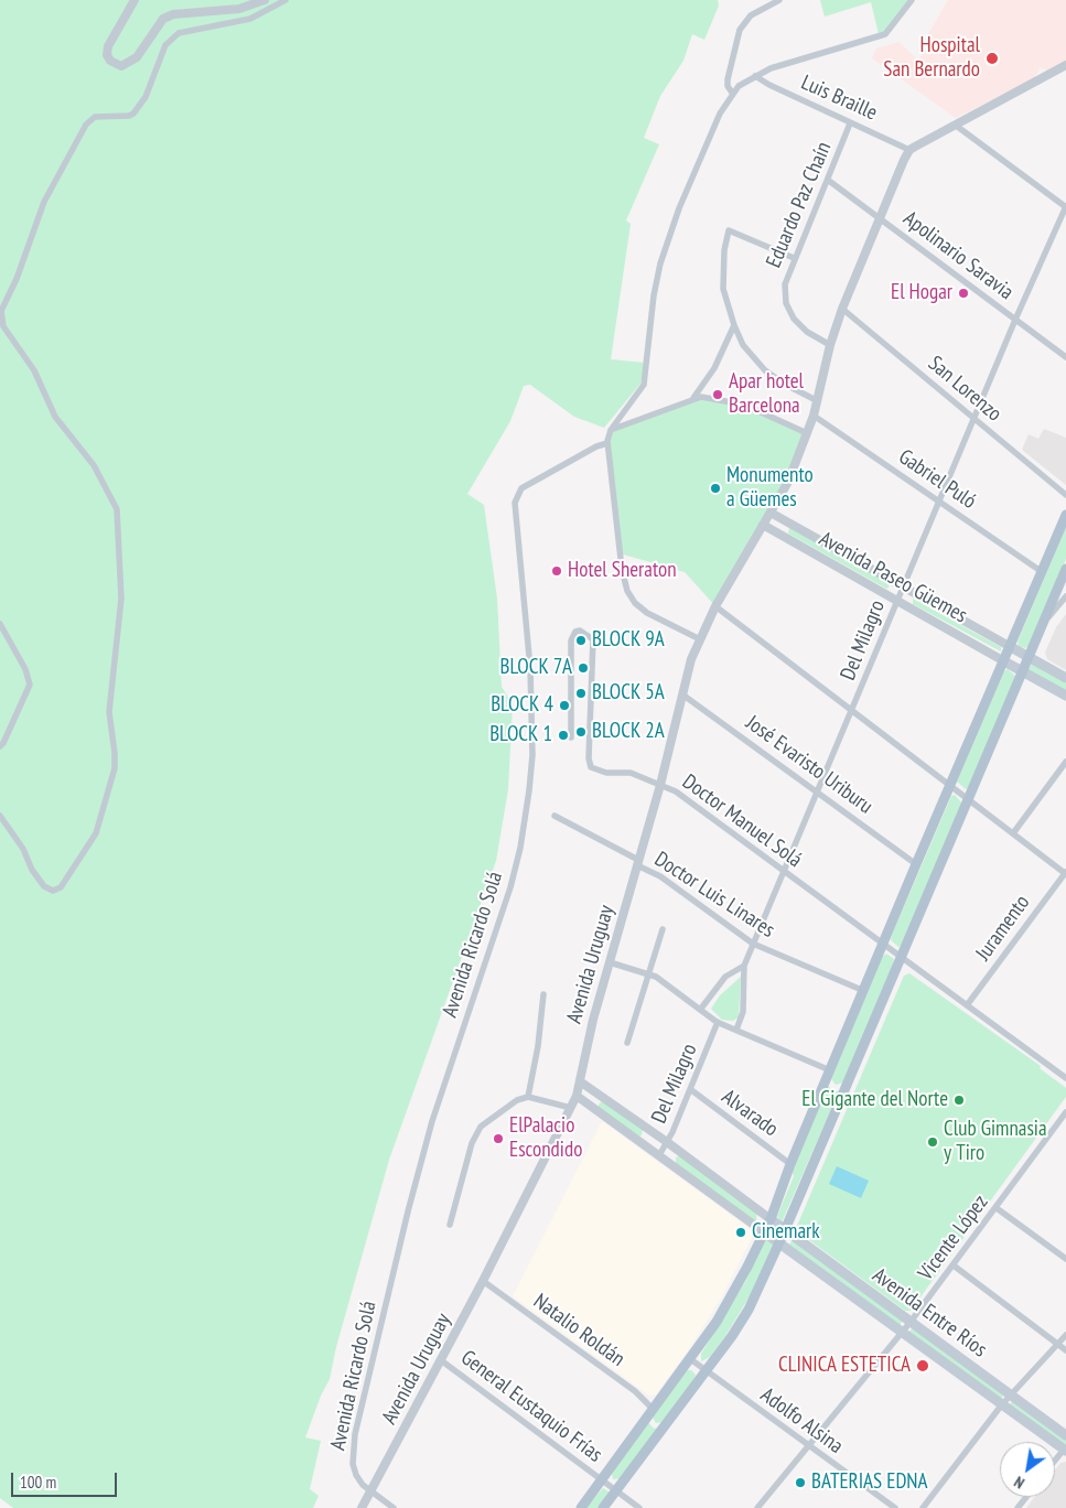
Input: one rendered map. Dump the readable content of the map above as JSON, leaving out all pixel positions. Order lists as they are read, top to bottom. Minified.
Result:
{"streets":{"main road":["Avenida Entre Ríos"],"street":["Luis Braille","Eduardo Paz Chaín","Apolinario Saravia","San Lorenzo","Gabriel Puló","Avenida Paseo Güemes","Del Milagro","José Evaristo Uriburu","Doctor Manuel Solá","Doctor Luis Linares","Juramento","Avenida Ricardo Solá","Avenida Uruguay","Alvarado","Vicente López","Natalio Roldán","General Eustaquio Frías","Adolfo Alsina"]},"crossings":[["Luis Braille","Eduardo Paz Chaín"],["Luis Braille","Avenida Uruguay"],["Eduardo Paz Chaín","Apolinario Saravia"],["Eduardo Paz Chaín","Avenida Uruguay"],["Apolinario Saravia","Del Milagro"],["Apolinario Saravia","Avenida Uruguay"],["San Lorenzo","Del Milagro"],["San Lorenzo","Avenida Uruguay"],["Gabriel Puló","Del Milagro"],["Gabriel Puló","Avenida Uruguay"],["Avenida Paseo Güemes","Del Milagro"],["Avenida Paseo Güemes","Avenida Uruguay"],["Del Milagro","José Evaristo Uriburu"],["Del Milagro","Doctor Manuel Solá"],["Del Milagro","Doctor Luis Linares"],["Del Milagro","Alvarado"],["José Evaristo Uriburu","Avenida Uruguay"],["Doctor Manuel Solá","Juramento"],["Doctor Manuel Solá","Avenida Uruguay"],["Doctor Luis Linares","Avenida Uruguay"],["Avenida Ricardo Solá","Avenida Uruguay"],["Avenida Uruguay","Natalio Roldán"],["Avenida Uruguay","General Eustaquio Frías"],["Vicente López","Avenida Entre Ríos"],["Vicente López","Adolfo Alsina"]],"places":["Hospital San Bernardo","El Hogar","Apar hotel Barcelona","Monumento a Güemes","Hotel Sheraton","BLOCK 9A","BLOCK 7A","BLOCK 5A","BLOCK 4","BLOCK 2A","BLOCK 1","El Gigante del Norte","ElPalacio Escondido","Club Gimnasia y Tiro","Cinemark","CLINICA ESTETICA","BATERIAS EDNA"],"scale_bar":"100 m","north":"bottom left"}
